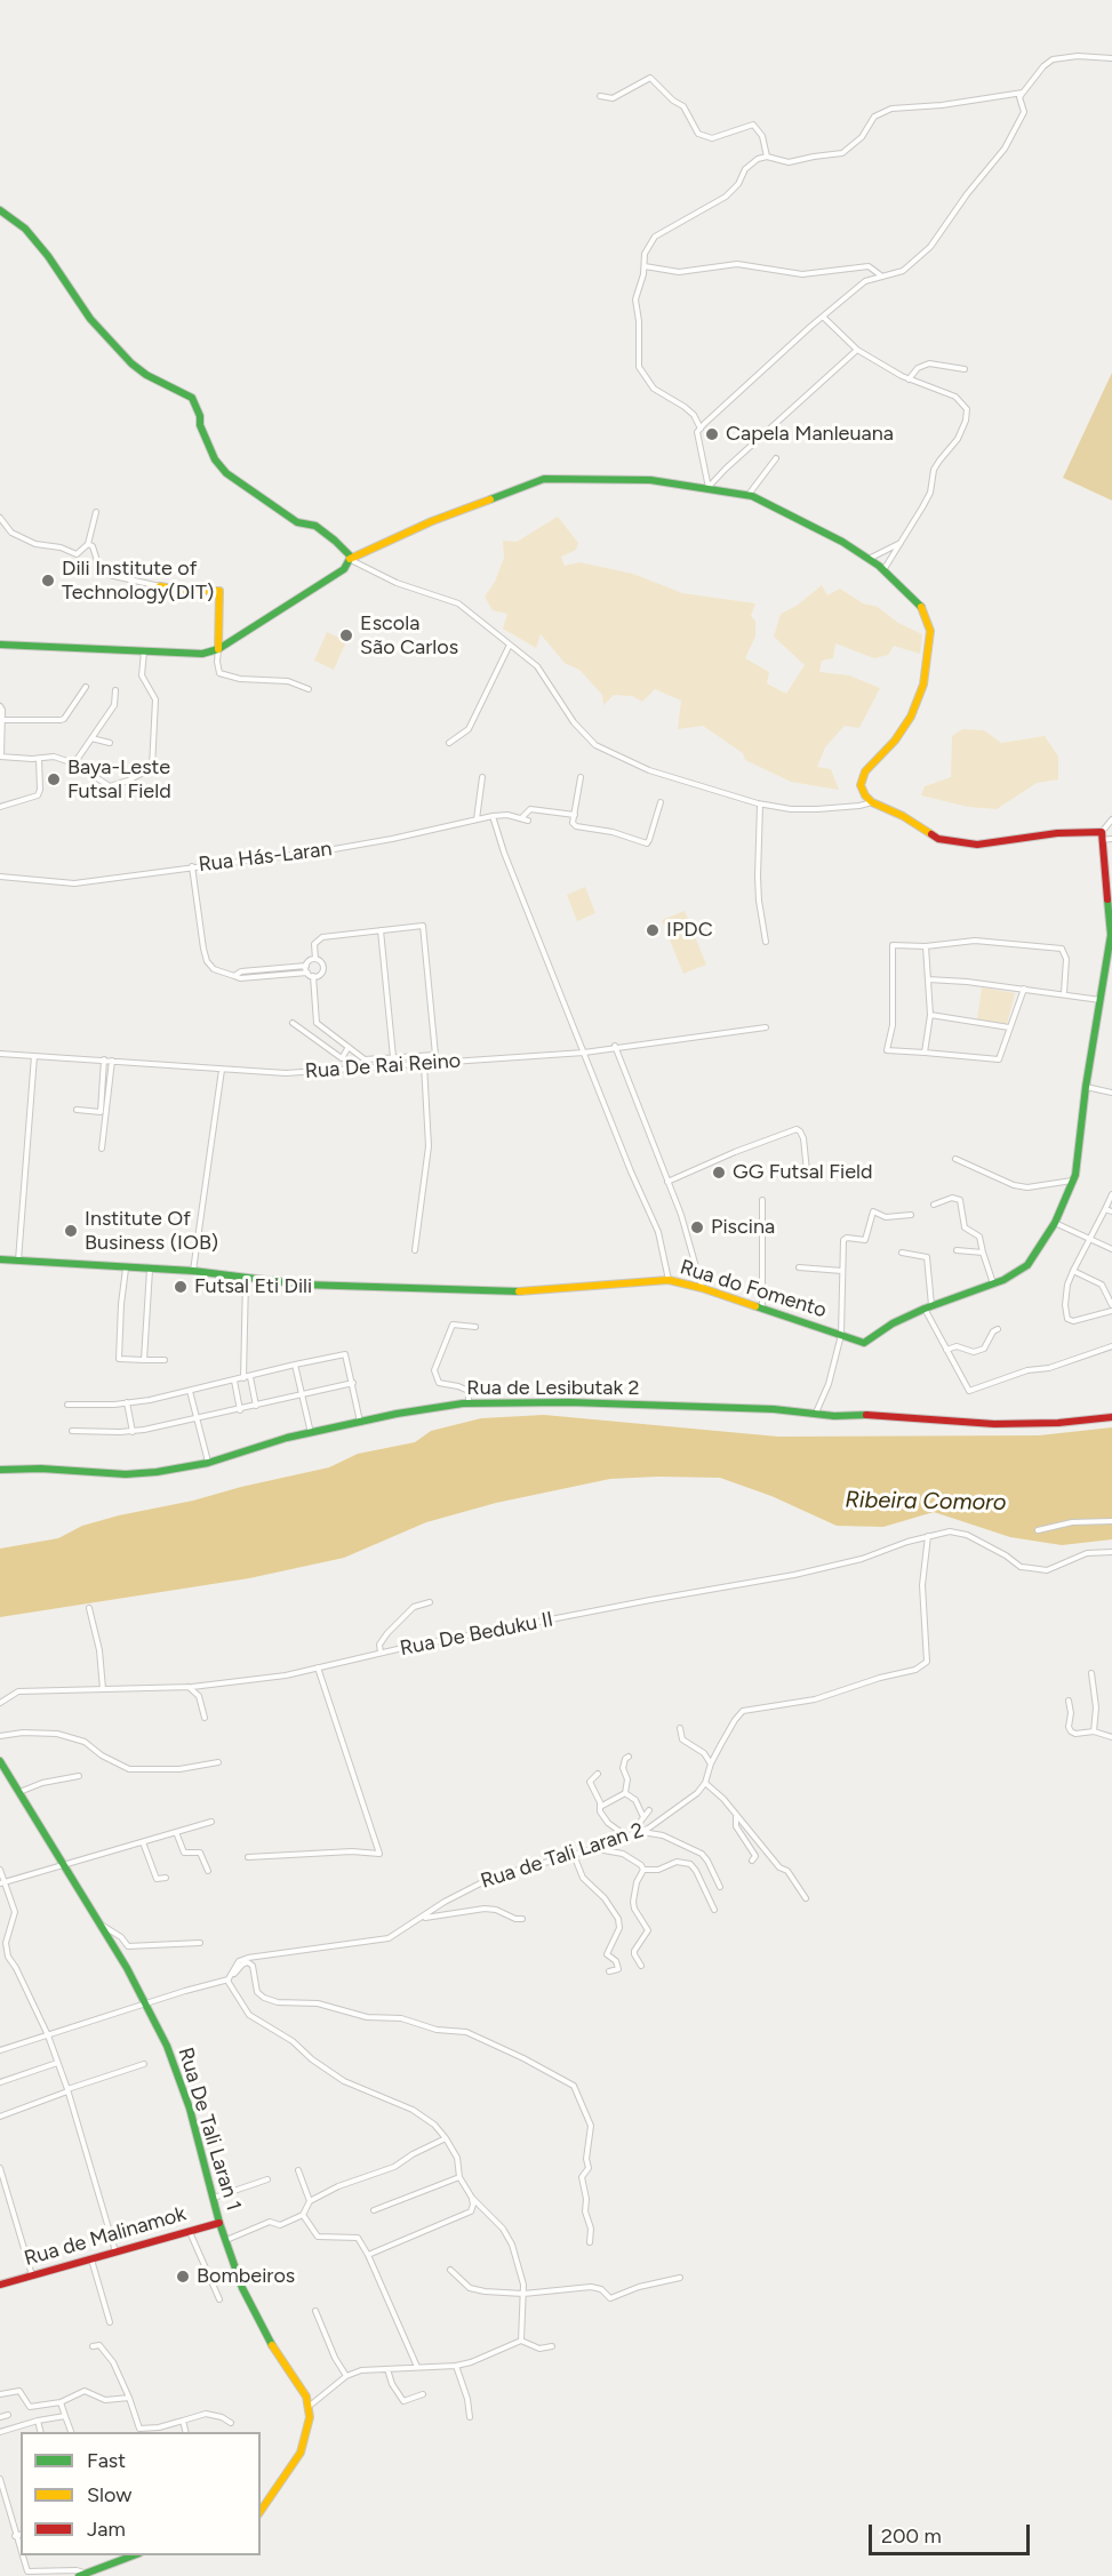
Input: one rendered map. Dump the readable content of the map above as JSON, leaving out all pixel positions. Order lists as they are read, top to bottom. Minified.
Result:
{"streets":{"street":["Rua Hás-Laran","Rua De Rai Reino","Rua do Fomento","Rua de Lesibutak 2","Rua De Beduku II","Rua de Tali Laran 2","Rua De Tali Laran 1","Rua de Malinamok"]},"crossings":[["Rua De Beduku II","Rua de Tali Laran 2"],["Rua De Tali Laran 1","Rua de Malinamok"]],"water":["Ribeira Comoro"],"places":["Capela Manleuana","Dili Institute of Technology(DIT)","Escola São Carlos","Baya-Leste Futsal Field","IPDC","GG Futsal Field","Piscina","Institute Of Business (IOB)","Futsal Eti Dili","Bombeiros"],"legend":["Fast","Slow","Jam"],"scale_bar":"200 m"}
